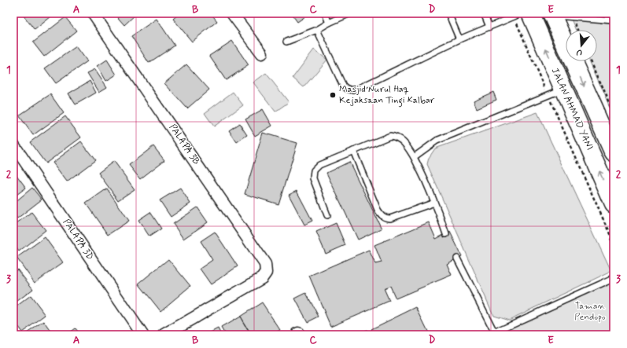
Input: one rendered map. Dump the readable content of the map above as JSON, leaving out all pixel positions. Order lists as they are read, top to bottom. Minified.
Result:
{"streets":{"highway":["JALAN AHMAD YANI"],"street":["PALAPA 3B","PALAPA 3D"]},"parks":["Taman Pendopo"],"places":["Masjid Nurul Haq Kejaksaan Tingi Kalbar"],"north":"bottom","grid":{"columns":["A","B","C","D","E"],"rows":["1","2","3"]}}
